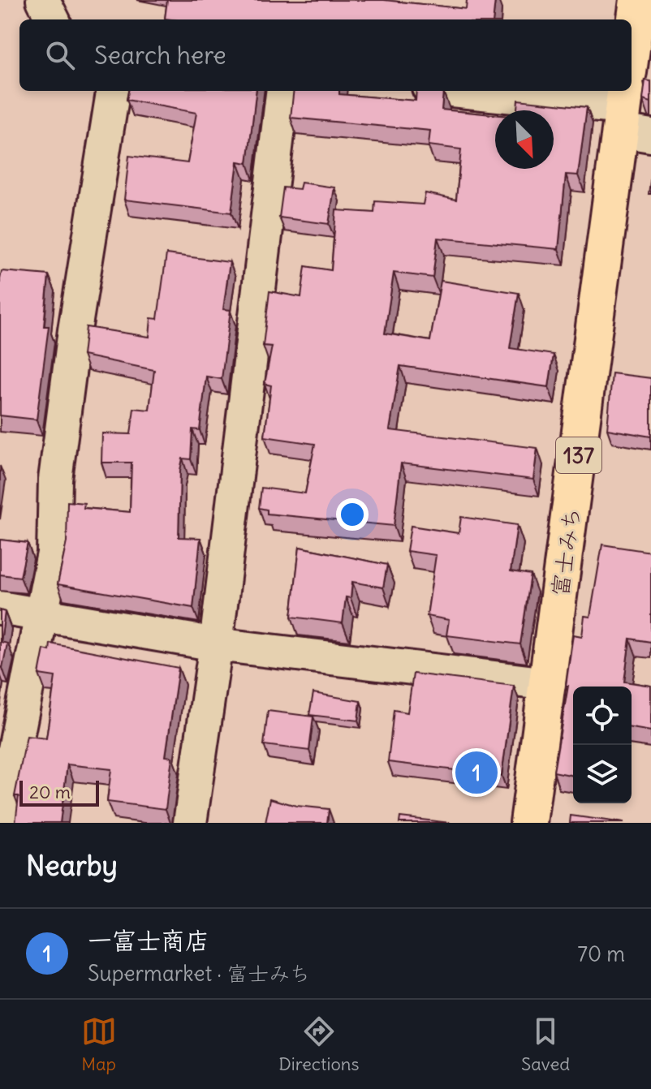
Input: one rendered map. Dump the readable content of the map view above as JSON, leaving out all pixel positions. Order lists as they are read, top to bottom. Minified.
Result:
{"streets":{"highway":["137","富士みち"]},"scale_bar":"20 m","north":"bottom right","page":{"search":"Search here","pins":"1","scale":"20 m","heading":"Nearby","list":[{"mark":"1","name":"一富士商店","note":"Supermarket · 富士みち","value":"70 m"}],"nav":["Map","Directions","Saved"]}}
